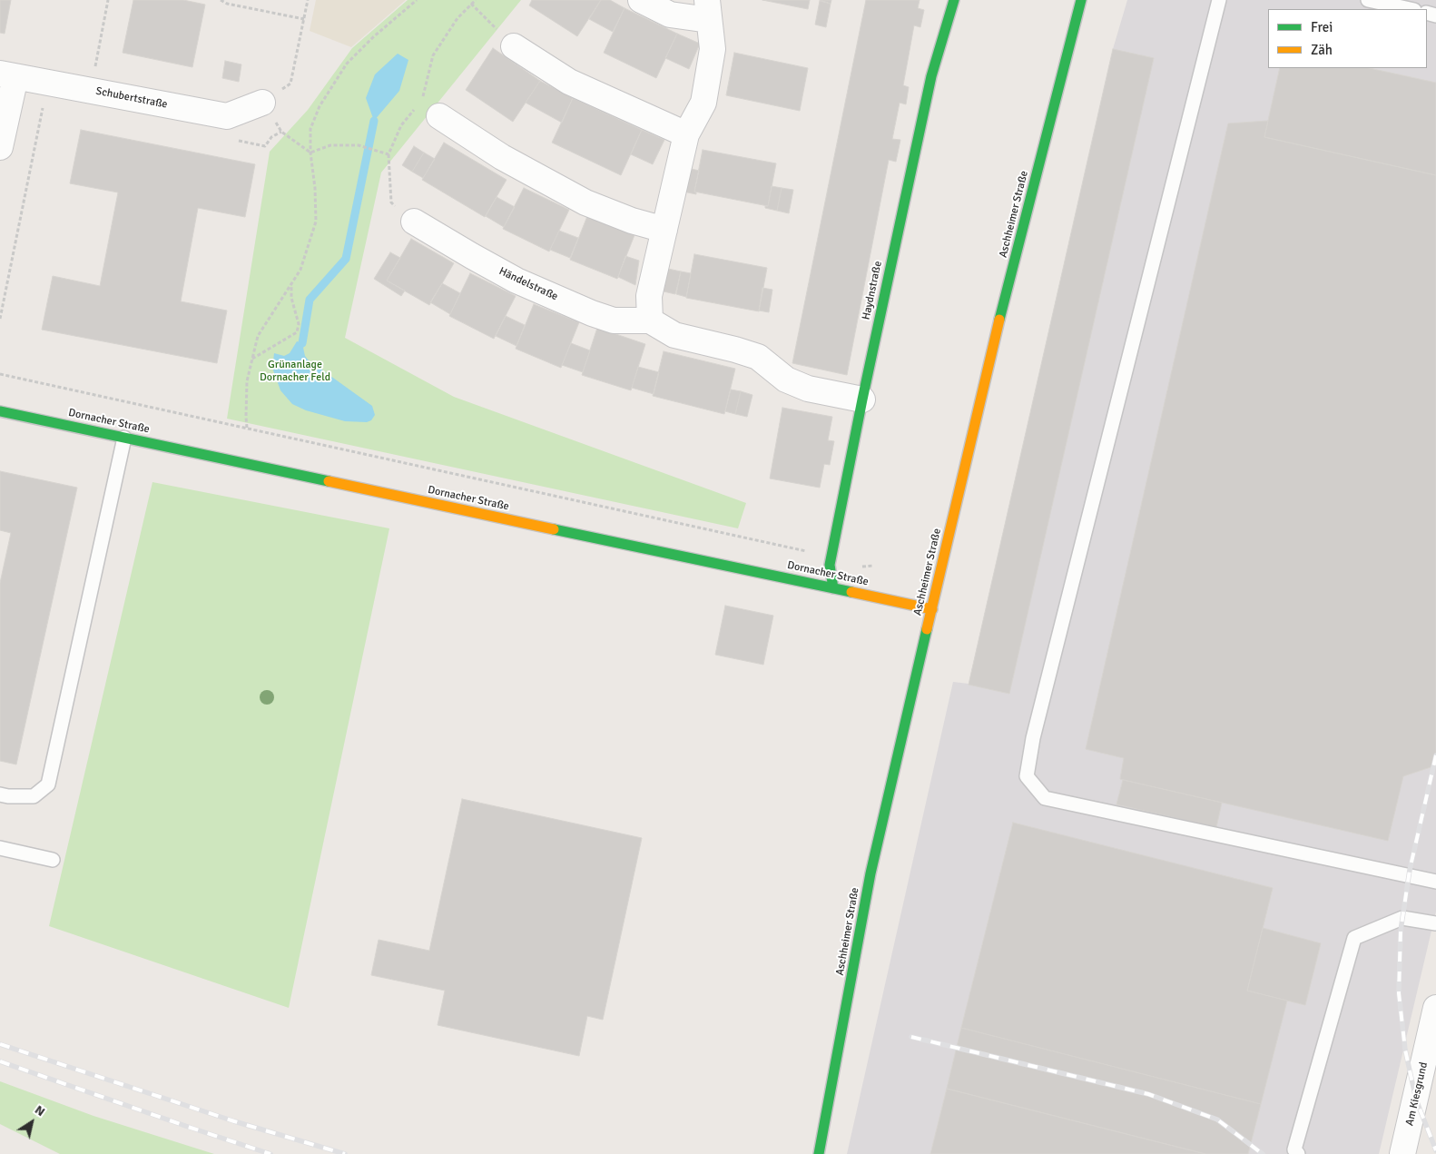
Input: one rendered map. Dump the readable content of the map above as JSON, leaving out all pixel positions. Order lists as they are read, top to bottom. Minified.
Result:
{"streets":{"street":["Schubertstraße","Aschheimer Straße","Händelstraße","Haydnstraße","Dornacher Straße","Am Kiesgrund"]},"crossings":[["Aschheimer Straße","Dornacher Straße"],["Haydnstraße","Dornacher Straße"]],"parks":["Grünanlage Dornacher Feld"],"legend":["Frei","Zäh"],"north":"top right"}
